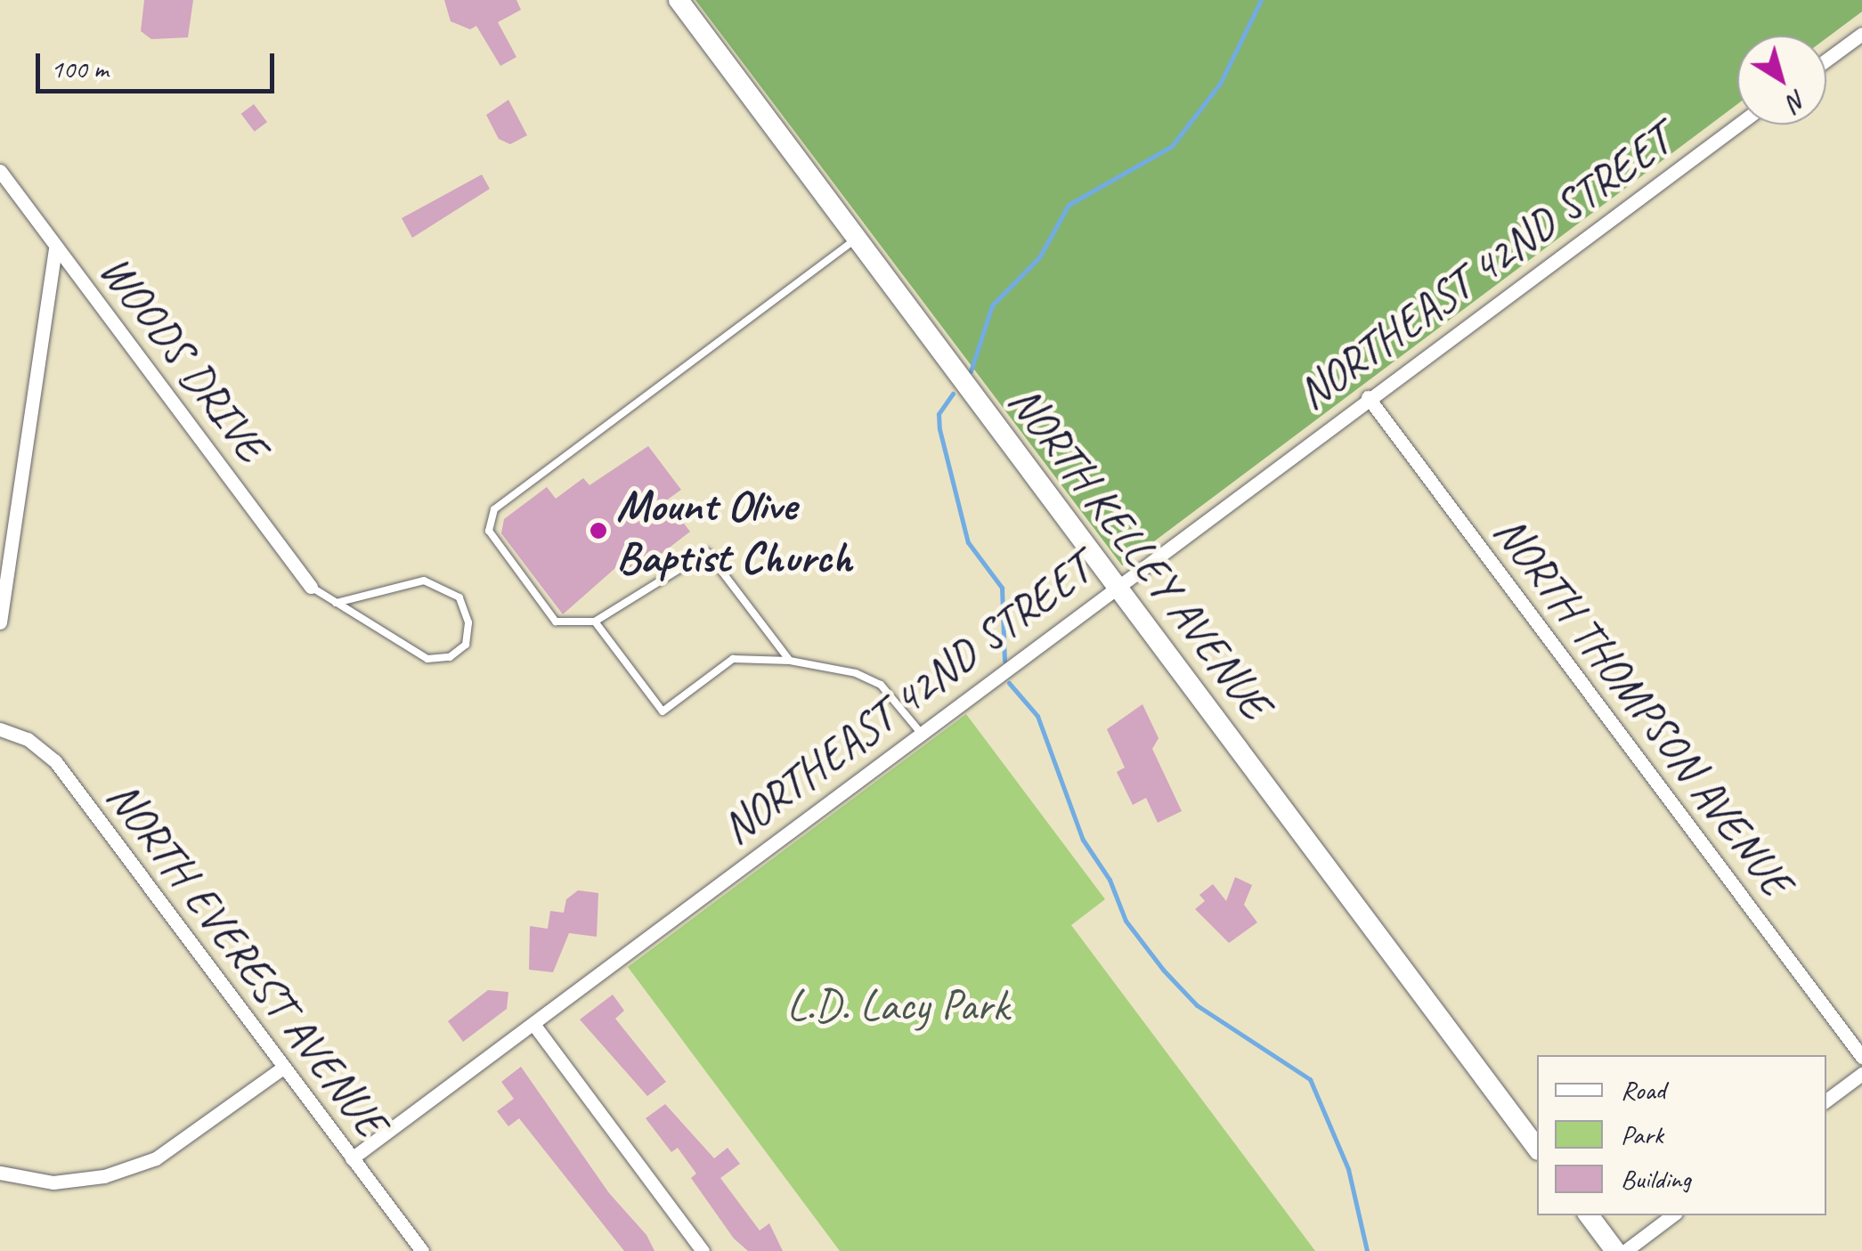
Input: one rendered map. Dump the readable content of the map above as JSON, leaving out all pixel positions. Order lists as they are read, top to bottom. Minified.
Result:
{"streets":{"street":["NORTHEAST 42ND STREET","WOODS DRIVE","NORTH KELLEY AVENUE","NORTH THOMPSON AVENUE","NORTH EVEREST AVENUE"]},"crossings":[["NORTHEAST 42ND STREET","NORTH KELLEY AVENUE"],["NORTHEAST 42ND STREET","NORTH THOMPSON AVENUE"],["NORTHEAST 42ND STREET","NORTH EVEREST AVENUE"]],"parks":["L.D. Lacy Park"],"places":["Mount Olive Baptist Church"],"legend":["Road","Park","Building"],"scale_bar":"100 m","north":"bottom right"}
